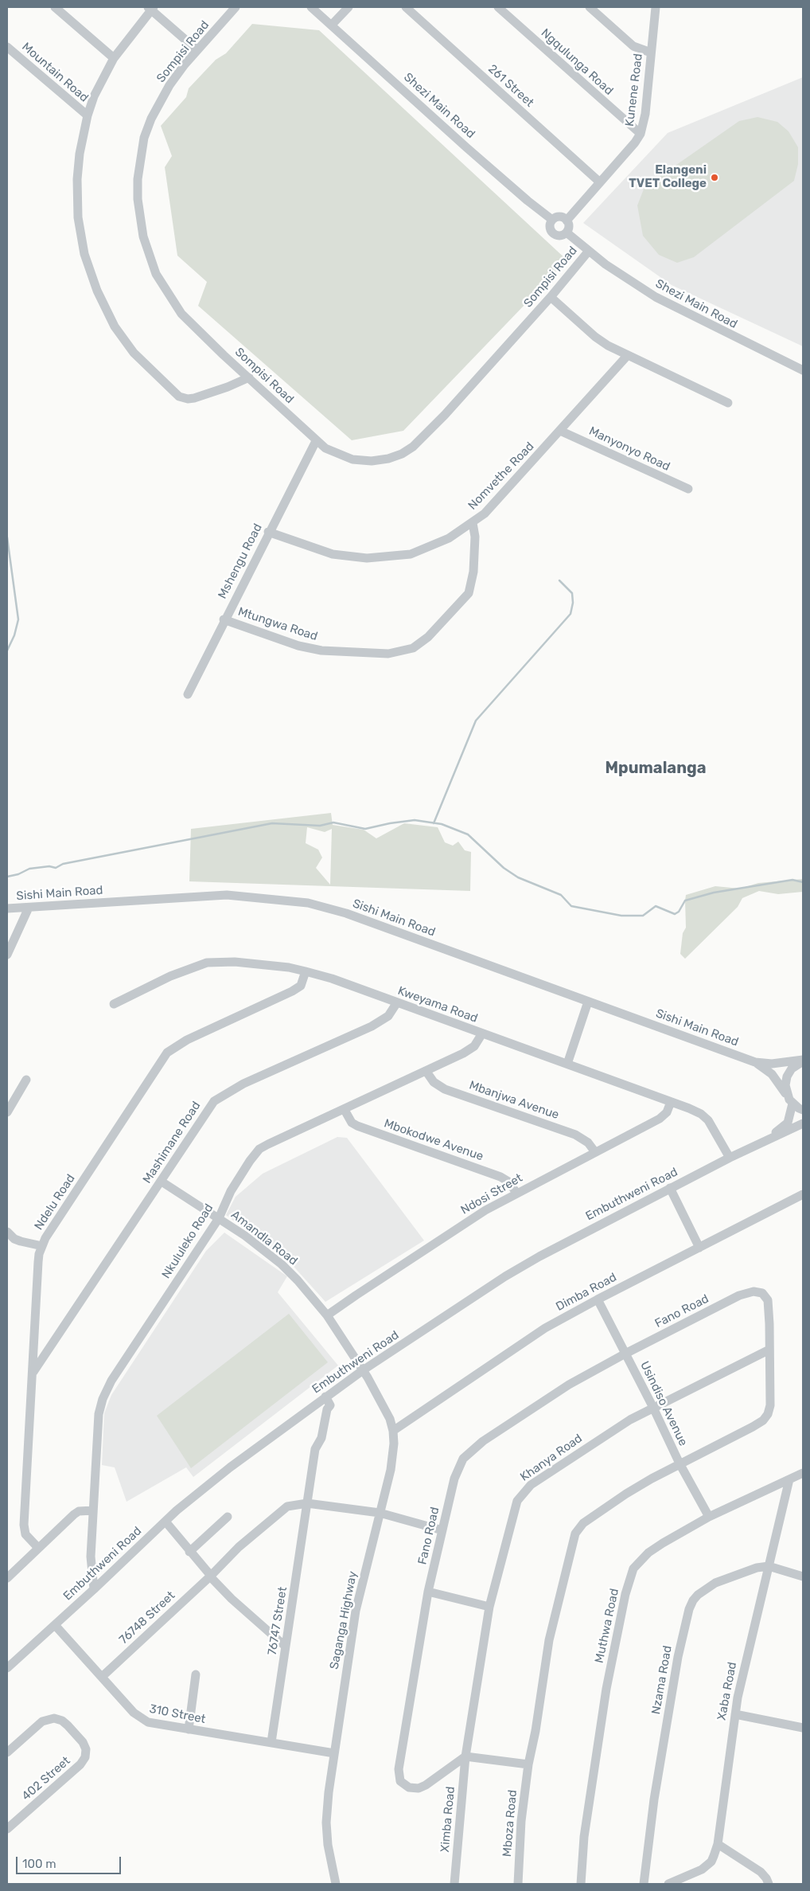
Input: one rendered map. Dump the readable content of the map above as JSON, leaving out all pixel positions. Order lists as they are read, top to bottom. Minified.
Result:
{"streets":{"street":["Sompisi Road","Ngqulunga Road","Mountain Road","261 Street","Kunene Road","Shezi Main Road","Manyonyo Road","Nomvethe Road","Mshengu Road","Mtungwa Road","Sishi Main Road","Kweyama Road","Mbanjwa Avenue","Mbokodwe Avenue","Mashimane Road","Ndosi Street","Embuthweni Road","Ndelu Road","Amandla Road","Nkululeko Road","Dimba Road","Fano Road","Usindiso Avenue","Khanya Road","76748 Street","Saganga Highway","76747 Street","Muthwa Road","Nzama Road","Xaba Road","310 Street","402 Street","Ximba Road","Mboza Road"]},"crossings":[["Sompisi Road","Shezi Main Road"],["Sompisi Road","Mshengu Road"],["Ngqulunga Road","Kunene Road"],["261 Street","Kunene Road"],["Kunene Road","Shezi Main Road"],["Manyonyo Road","Nomvethe Road"],["Nomvethe Road","Mshengu Road"],["Nomvethe Road","Mtungwa Road"],["Mshengu Road","Mtungwa Road"],["Sishi Main Road","Embuthweni Road"],["Kweyama Road","Mashimane Road"],["Kweyama Road","Ndosi Street"],["Kweyama Road","Embuthweni Road"],["Kweyama Road","Ndelu Road"],["Kweyama Road","Nkululeko Road"],["Mbanjwa Avenue","Ndosi Street"],["Mbanjwa Avenue","Nkululeko Road"],["Mbokodwe Avenue","Ndosi Street"],["Mbokodwe Avenue","Nkululeko Road"],["Mashimane Road","Ndelu Road"],["Mashimane Road","Amandla Road"],["Ndosi Street","Amandla Road"],["Embuthweni Road","Amandla Road"],["Embuthweni Road","Nkululeko Road"],["Embuthweni Road","Saganga Highway"],["Embuthweni Road","76747 Street"],["Embuthweni Road","310 Street"],["Amandla Road","Nkululeko Road"],["Amandla Road","Saganga Highway"],["Dimba Road","Usindiso Avenue"],["Dimba Road","Saganga Highway"],["Fano Road","Usindiso Avenue"],["Fano Road","Khanya Road"],["Fano Road","Ximba Road"],["Fano Road","Mboza Road"],["Usindiso Avenue","Khanya Road"],["Usindiso Avenue","Muthwa Road"],["Khanya Road","Ximba Road"],["76748 Street","76747 Street"],["76748 Street","310 Street"],["Saganga Highway","310 Street"],["76747 Street","310 Street"],["Muthwa Road","Xaba Road"],["Nzama Road","Xaba Road"]],"districts":["Mpumalanga"],"places":["Elangeni TVET College"],"scale_bar":"100 m"}
